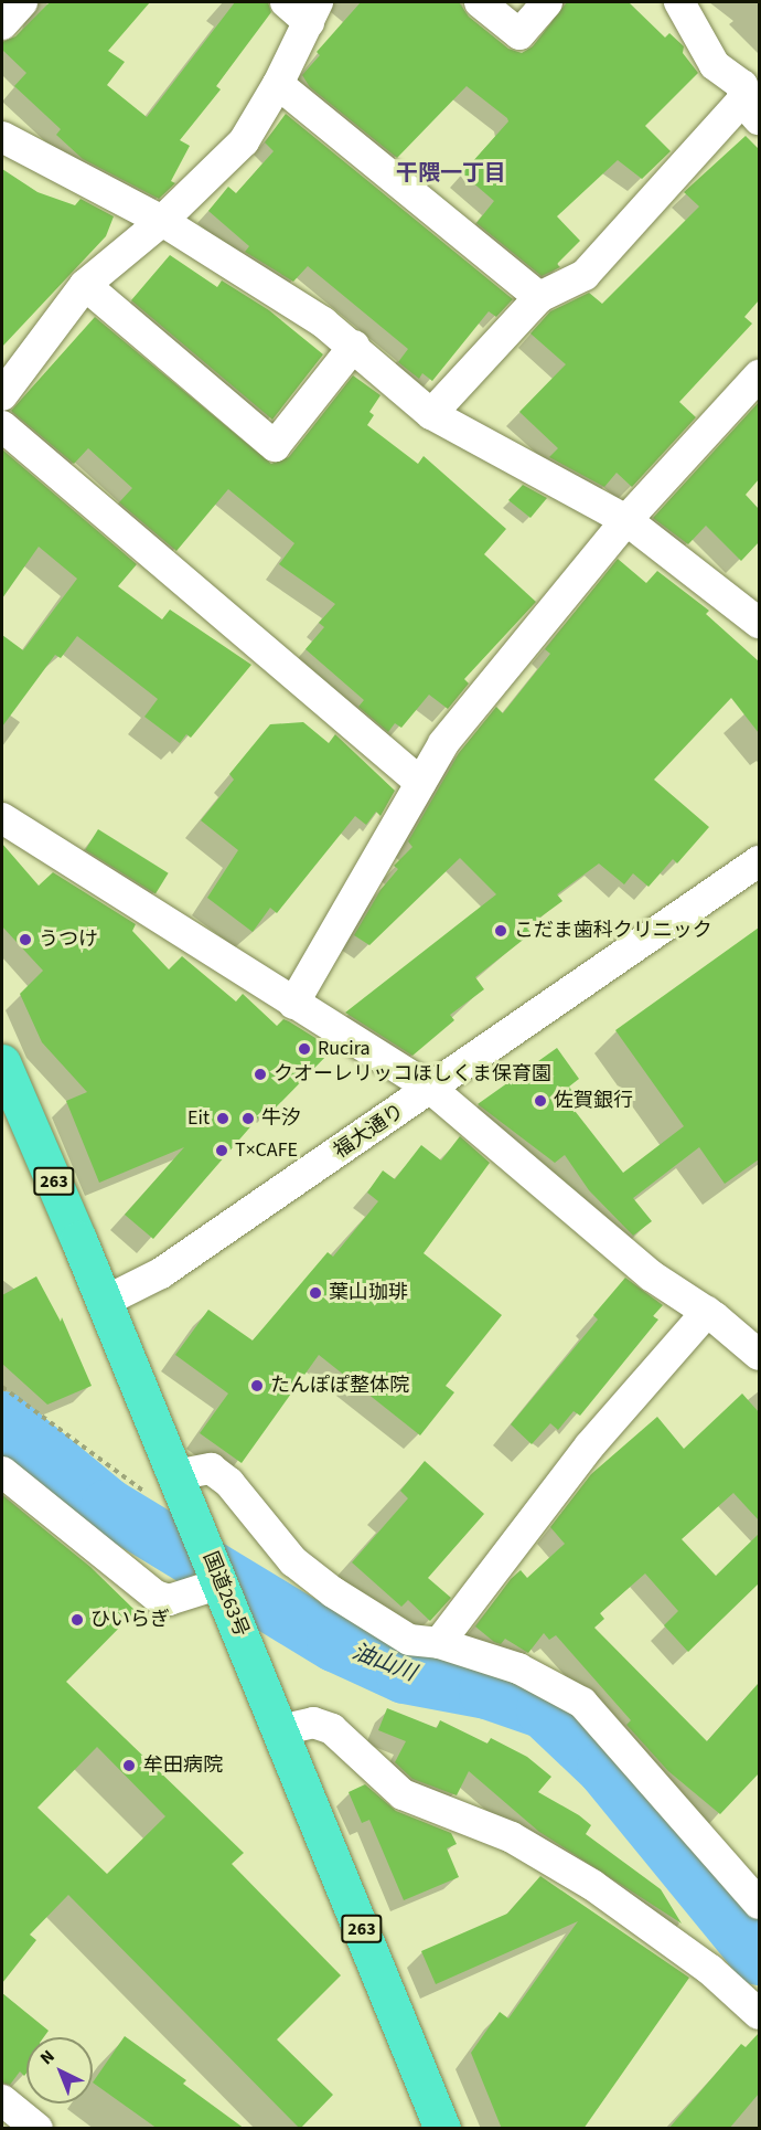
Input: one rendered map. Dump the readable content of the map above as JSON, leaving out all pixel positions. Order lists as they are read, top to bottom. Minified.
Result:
{"streets":{"highway":["263","国道263号"],"street":["福大通り"]},"crossings":[["福大通り","国道263号"]],"districts":["干隈一丁目"],"water":["油山川"],"places":["こだま歯科クリニック","うつけ","Rucira","クオーレリッコほしくま保育園","佐賀銀行","Eit","牛汐","T×CAFE","葉山珈琲","たんぽぽ整体院","ひいらぎ","牟田病院"],"north":"top left"}
